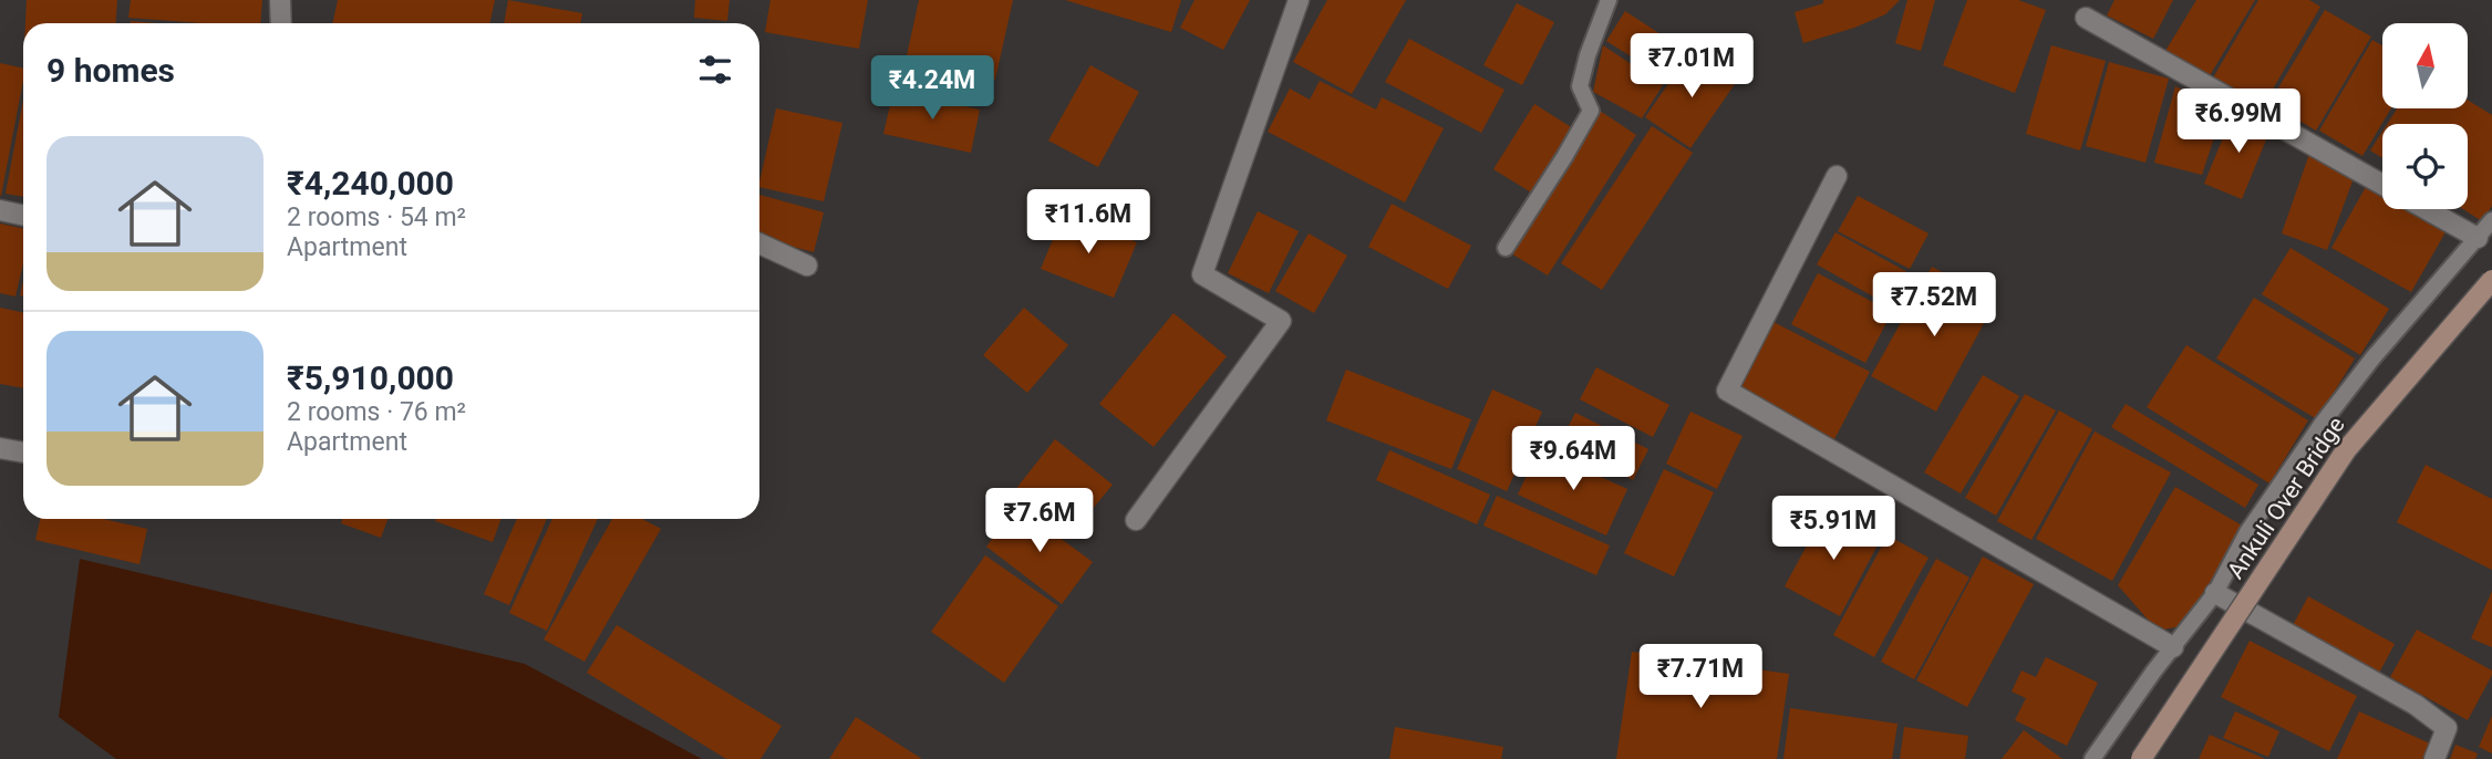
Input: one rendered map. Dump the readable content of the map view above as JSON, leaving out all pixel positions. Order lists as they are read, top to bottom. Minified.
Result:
{"streets":{"main road":["Ankuli Over Bridge"]},"north":"top","page":{"heading":"9 homes","price":["₹7.01M","₹4.24M","₹6.99M","₹11.6M","₹7.52M","₹9.64M","₹7.6M","₹5.91M","₹7.71M"],"list":[{"name":"₹4,240,000","note":"2 rooms · 54 m² · Apartment"},{"name":"₹5,910,000","note":"2 rooms · 76 m² · Apartment"}]}}
